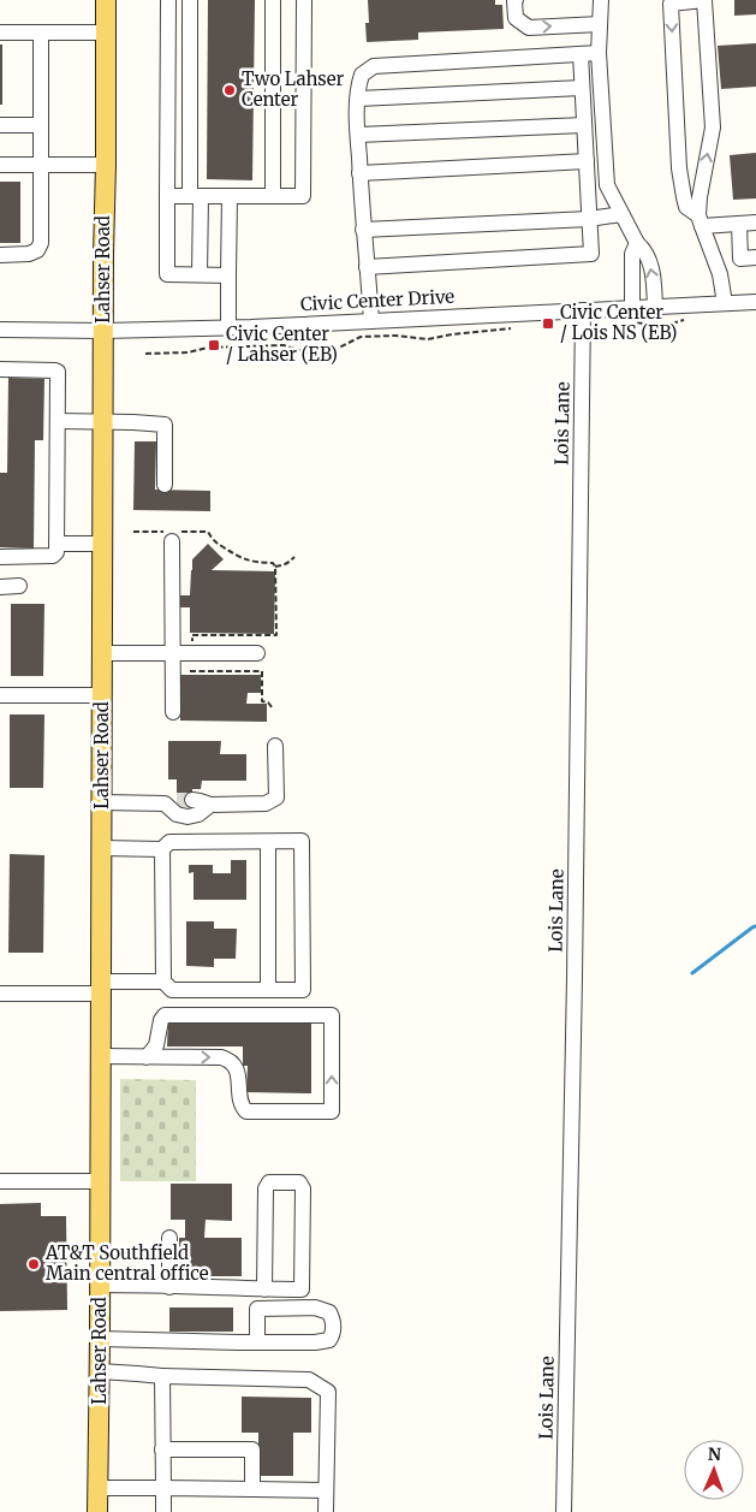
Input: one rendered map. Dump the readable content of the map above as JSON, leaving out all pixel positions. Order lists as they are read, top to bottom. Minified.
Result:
{"streets":{"main road":["Lahser Road"],"street":["Civic Center Drive","Lois Lane"]},"crossings":[["Lahser Road","Civic Center Drive"],["Civic Center Drive","Lois Lane"]],"places":{"other":["Two Lahser Center","AT&T Southfield Main central office"],"transit":["Civic Center / Lois NS (EB)","Civic Center / Lahser (EB)"]},"north":"top"}
